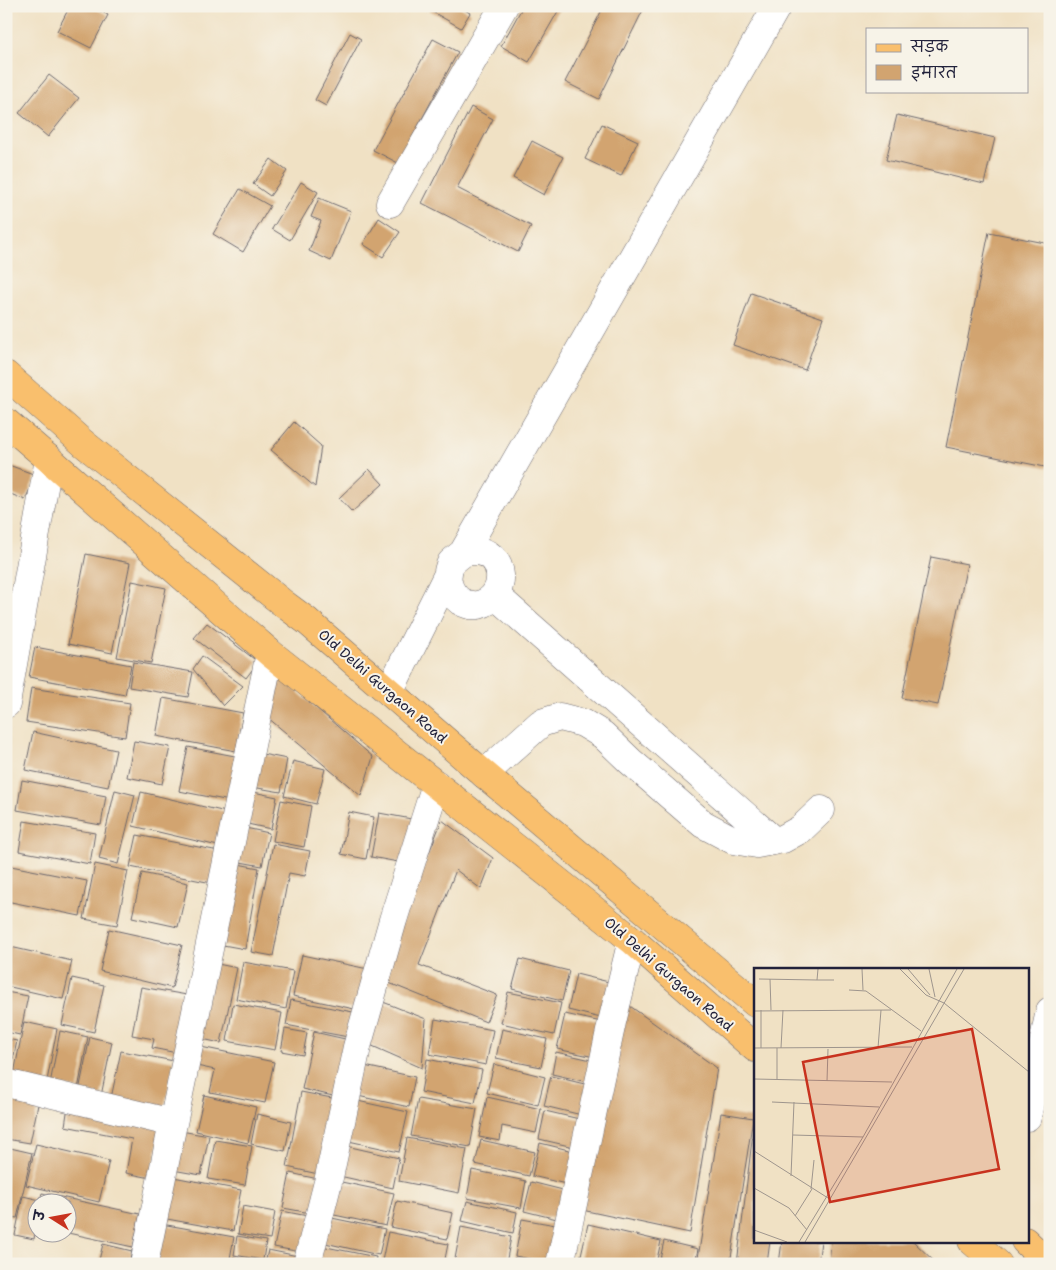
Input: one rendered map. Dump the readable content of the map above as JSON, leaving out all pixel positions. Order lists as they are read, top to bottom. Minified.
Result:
{"streets":{"main road":["Old Delhi Gurgaon Road"]},"legend":["सड़क","इमारत"],"north":"left"}
